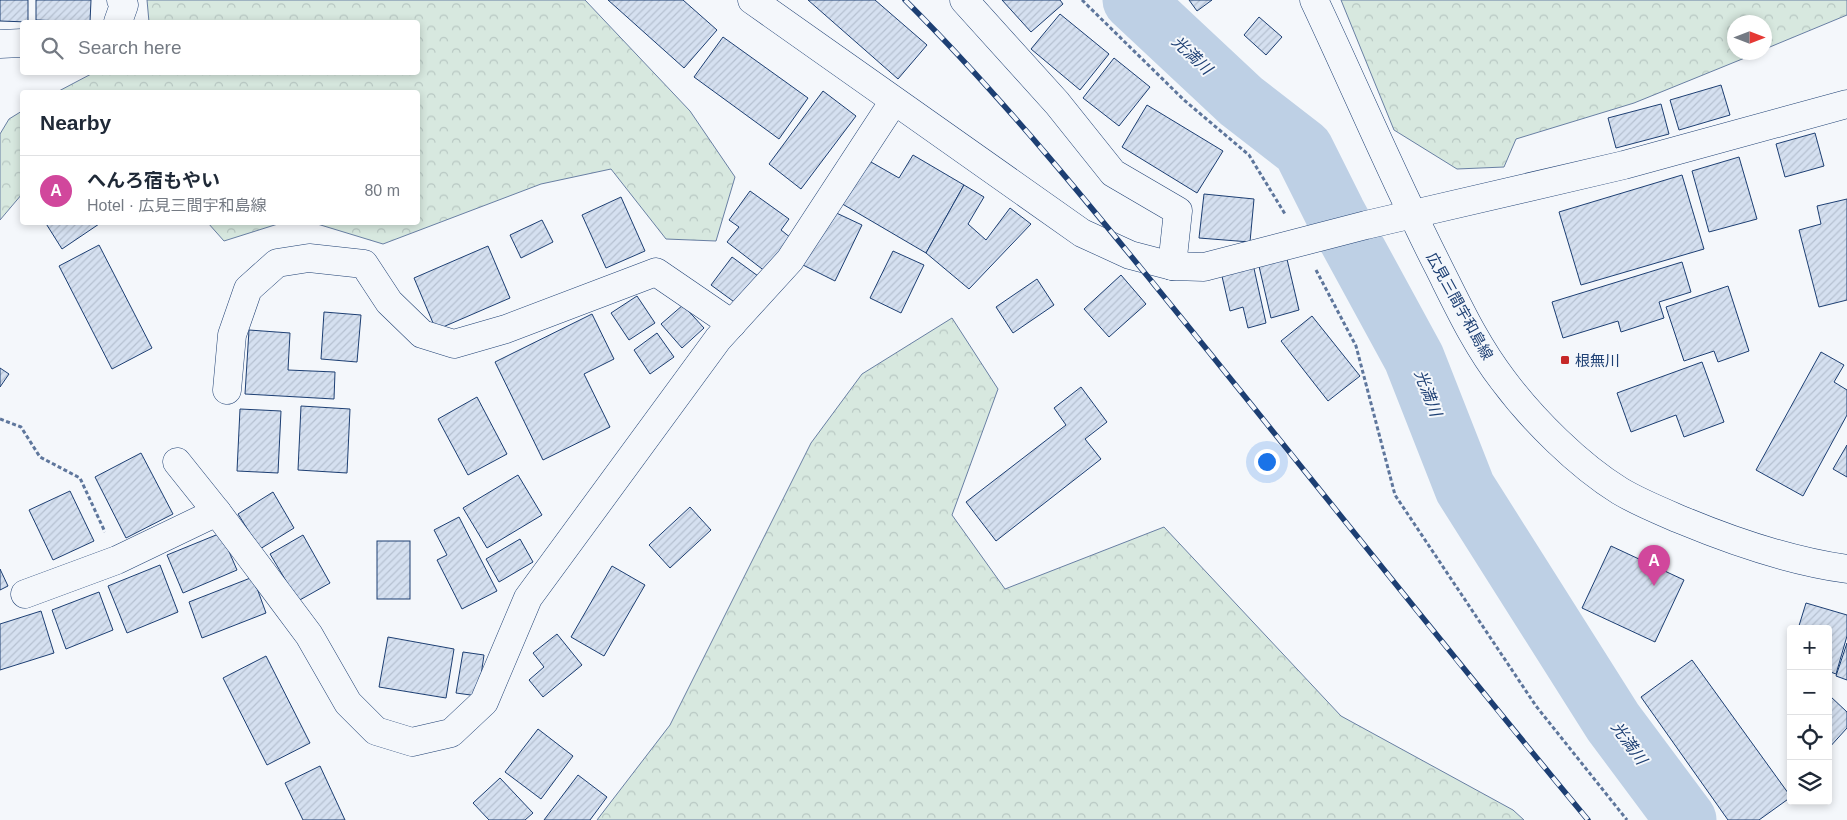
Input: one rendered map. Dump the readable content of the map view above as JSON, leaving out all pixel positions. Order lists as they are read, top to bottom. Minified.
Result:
{"streets":{"street":["広見三間宇和島線"]},"water":["光満川"],"places":{"transit":["根無川"]},"north":"right","page":{"search":"Search here","heading":"Nearby","list":[{"mark":"A","name":"へんろ宿もやい","note":"Hotel · 広見三間宇和島線","value":"80 m"}],"pins":"A","map_buttons":["+","−"]}}
